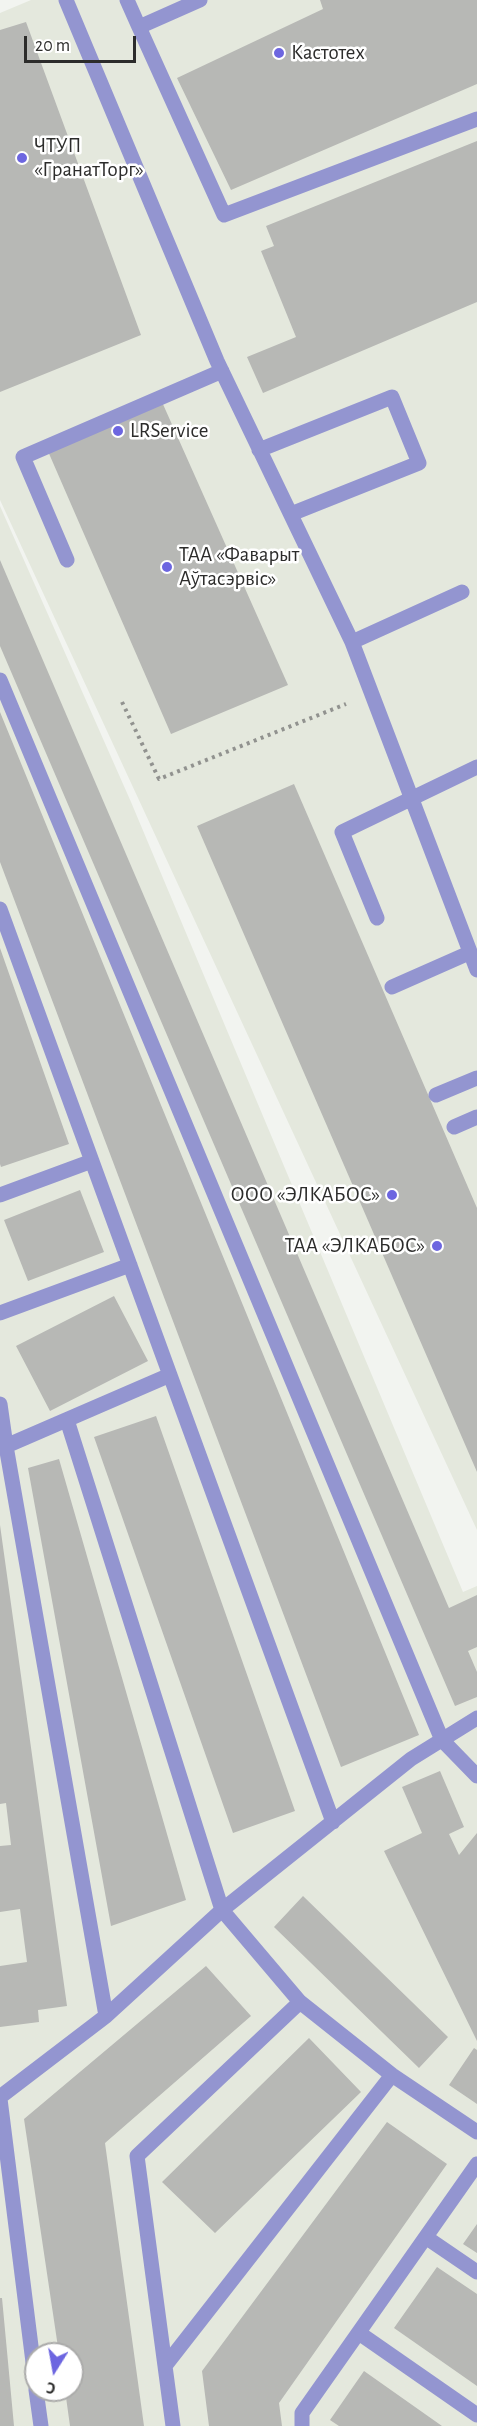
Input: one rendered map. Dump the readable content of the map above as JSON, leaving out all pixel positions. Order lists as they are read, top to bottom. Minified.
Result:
{"places":["Кастотех","ЧТУП «ГранатТорг»","LRService","ТАА «Фаварыт Аўтасэрвіс»","ООО «ЭЛКАБОС»","ТАА «ЭЛКАБОС»"],"scale_bar":"20 m","north":"bottom"}
